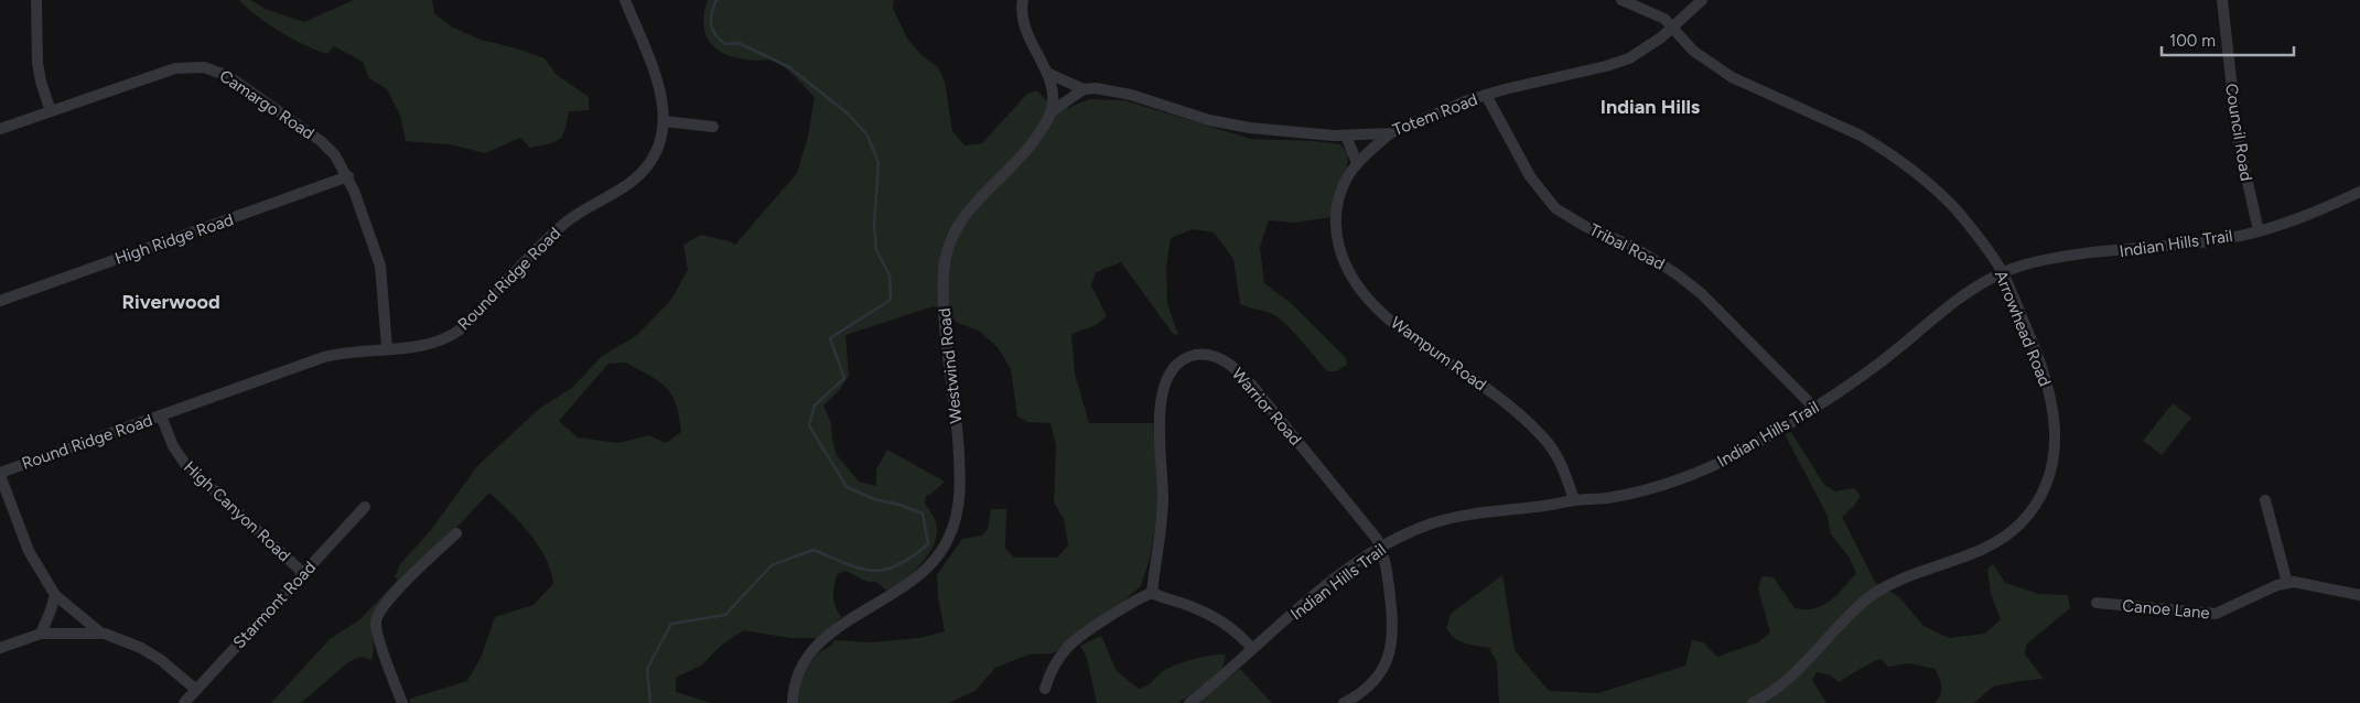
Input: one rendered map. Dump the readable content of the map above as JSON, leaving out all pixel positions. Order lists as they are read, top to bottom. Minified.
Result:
{"streets":{"street":["Camargo Road","Totem Road","Council Road","High Ridge Road","Indian Hills Trail","Tribal Road","Round Ridge Road","Arrowhead Road","Wampum Road","Westwind Road","Warrior Road","High Canyon Road","Starmont Road","Canoe Lane"]},"crossings":[["Camargo Road","High Ridge Road"],["Camargo Road","Round Ridge Road"],["Totem Road","Tribal Road"],["Totem Road","Arrowhead Road"],["Totem Road","Wampum Road"],["Council Road","Indian Hills Trail"],["Indian Hills Trail","Tribal Road"],["Indian Hills Trail","Arrowhead Road"],["Indian Hills Trail","Wampum Road"],["Indian Hills Trail","Warrior Road"],["Round Ridge Road","High Canyon Road"],["High Canyon Road","Starmont Road"]],"districts":["Indian Hills","Riverwood"],"scale_bar":"100 m"}
